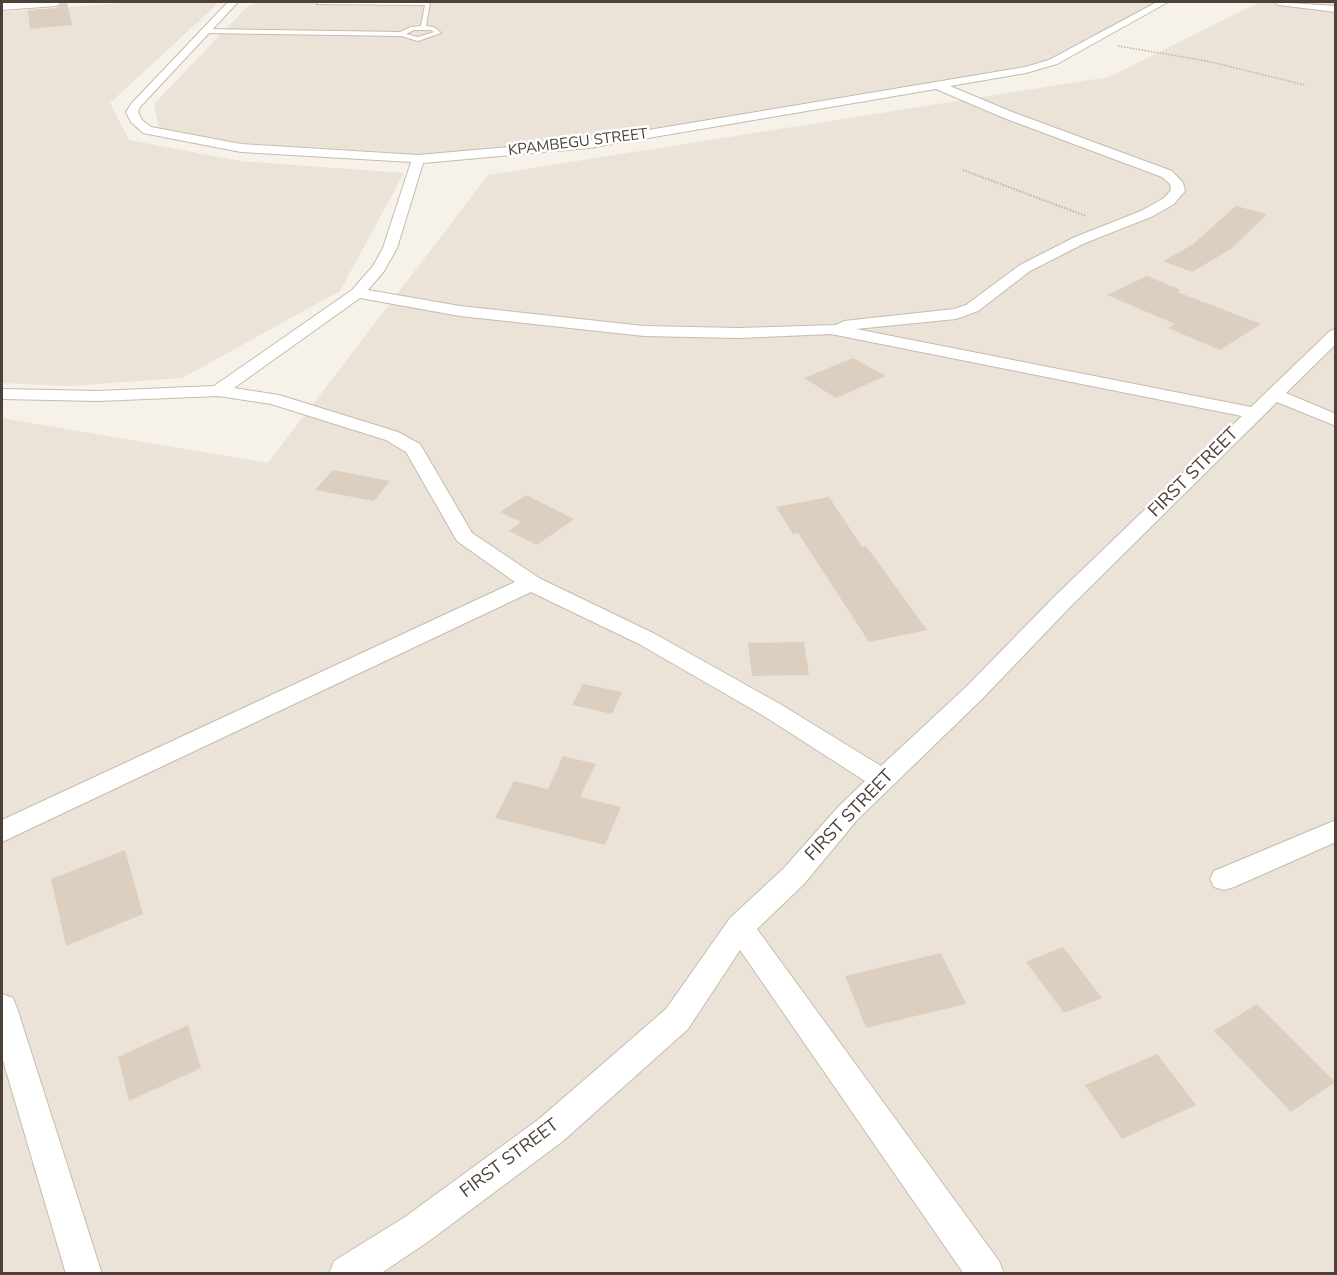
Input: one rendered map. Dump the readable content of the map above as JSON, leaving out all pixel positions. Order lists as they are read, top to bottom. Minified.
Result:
{"streets":{"street":["KPAMBEGU STREET","FIRST STREET"]}}
